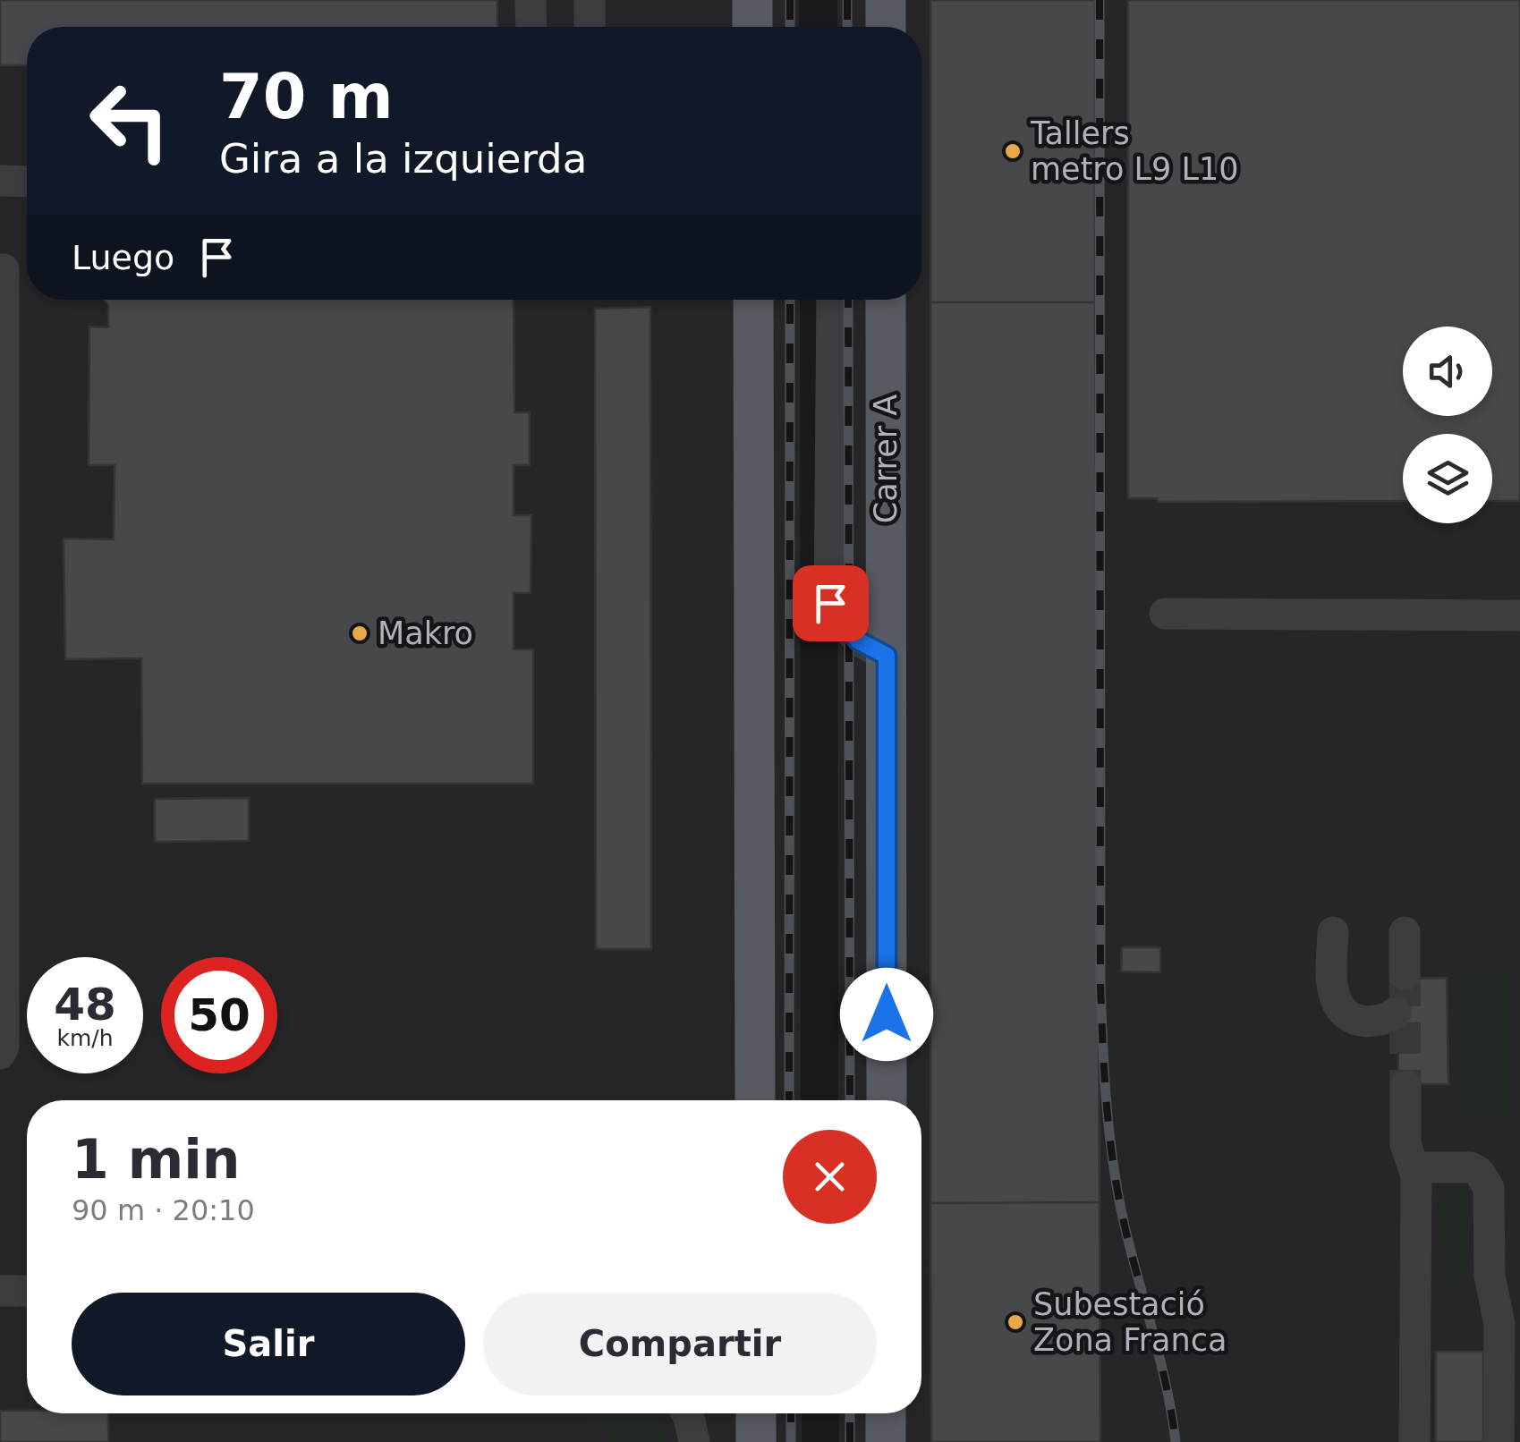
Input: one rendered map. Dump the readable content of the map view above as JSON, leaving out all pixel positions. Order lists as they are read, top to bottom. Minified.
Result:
{"streets":{"main road":["Carrer A"]},"places":["Tallers metro L9 L10","Makro","Subestació Zona Franca"],"page":{"turn":["70 m","Gira a la izquierda"],"then":"Luego","speed":"48 km/h","limit":"50","heading":["1 min","90 m · 20:10"],"buttons":["Salir","Compartir"]}}
